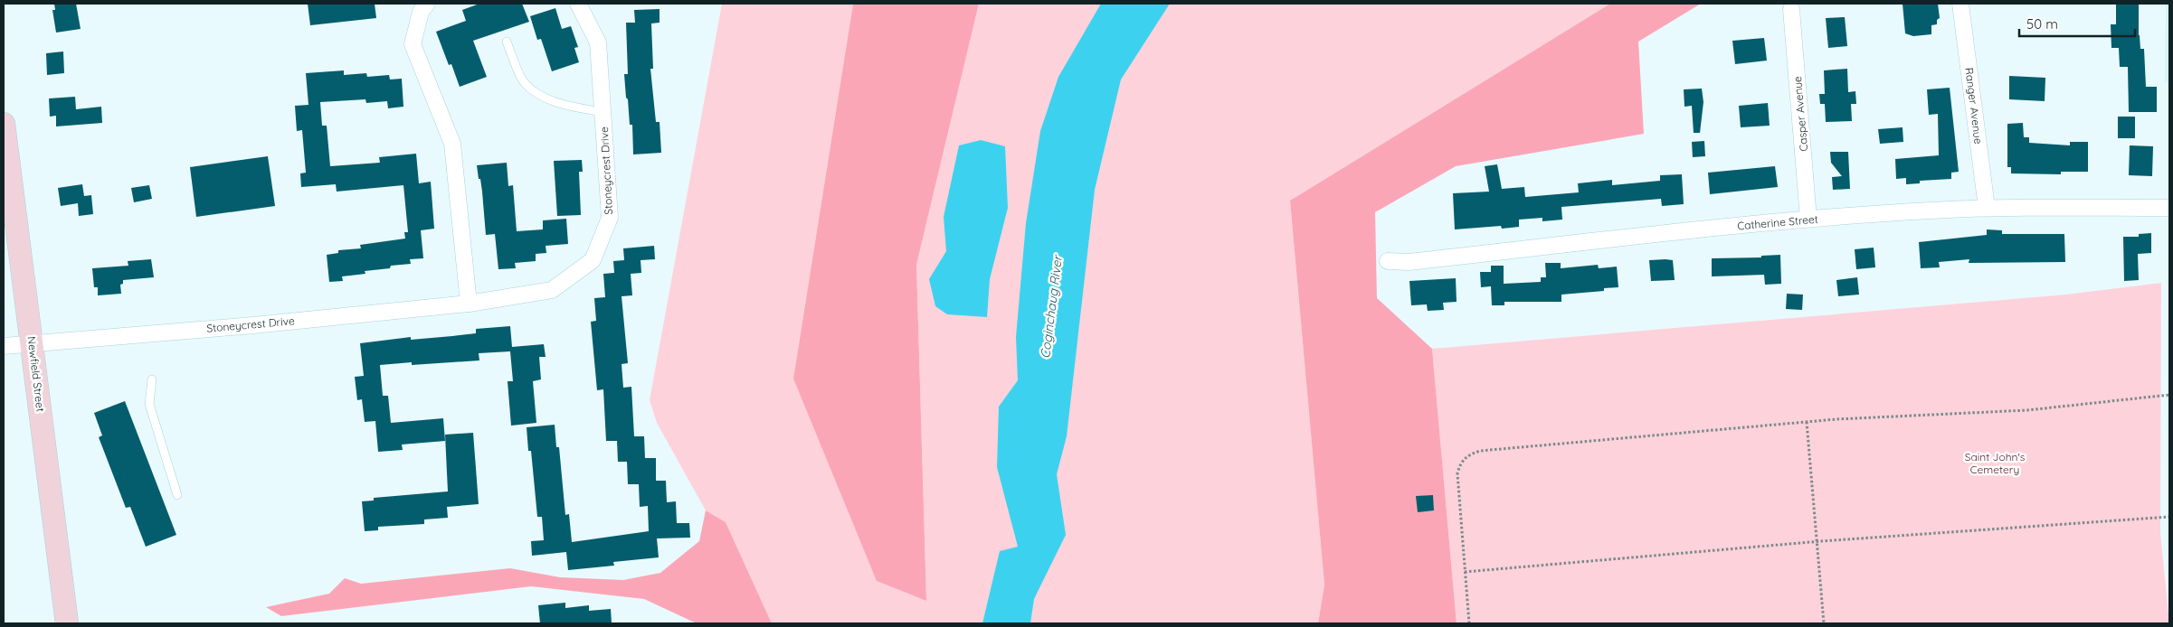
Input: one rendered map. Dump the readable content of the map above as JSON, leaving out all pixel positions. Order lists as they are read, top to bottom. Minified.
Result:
{"streets":{"main road":["Newfield Street"],"street":["Ranger Avenue","Casper Avenue","Stoneycrest Drive","Catherine Street"]},"crossings":[["Ranger Avenue","Catherine Street"],["Casper Avenue","Catherine Street"],["Stoneycrest Drive","Newfield Street"]],"water":["Coginchaug River"],"parks":["Saint John's Cemetery"],"scale_bar":"50 m"}
